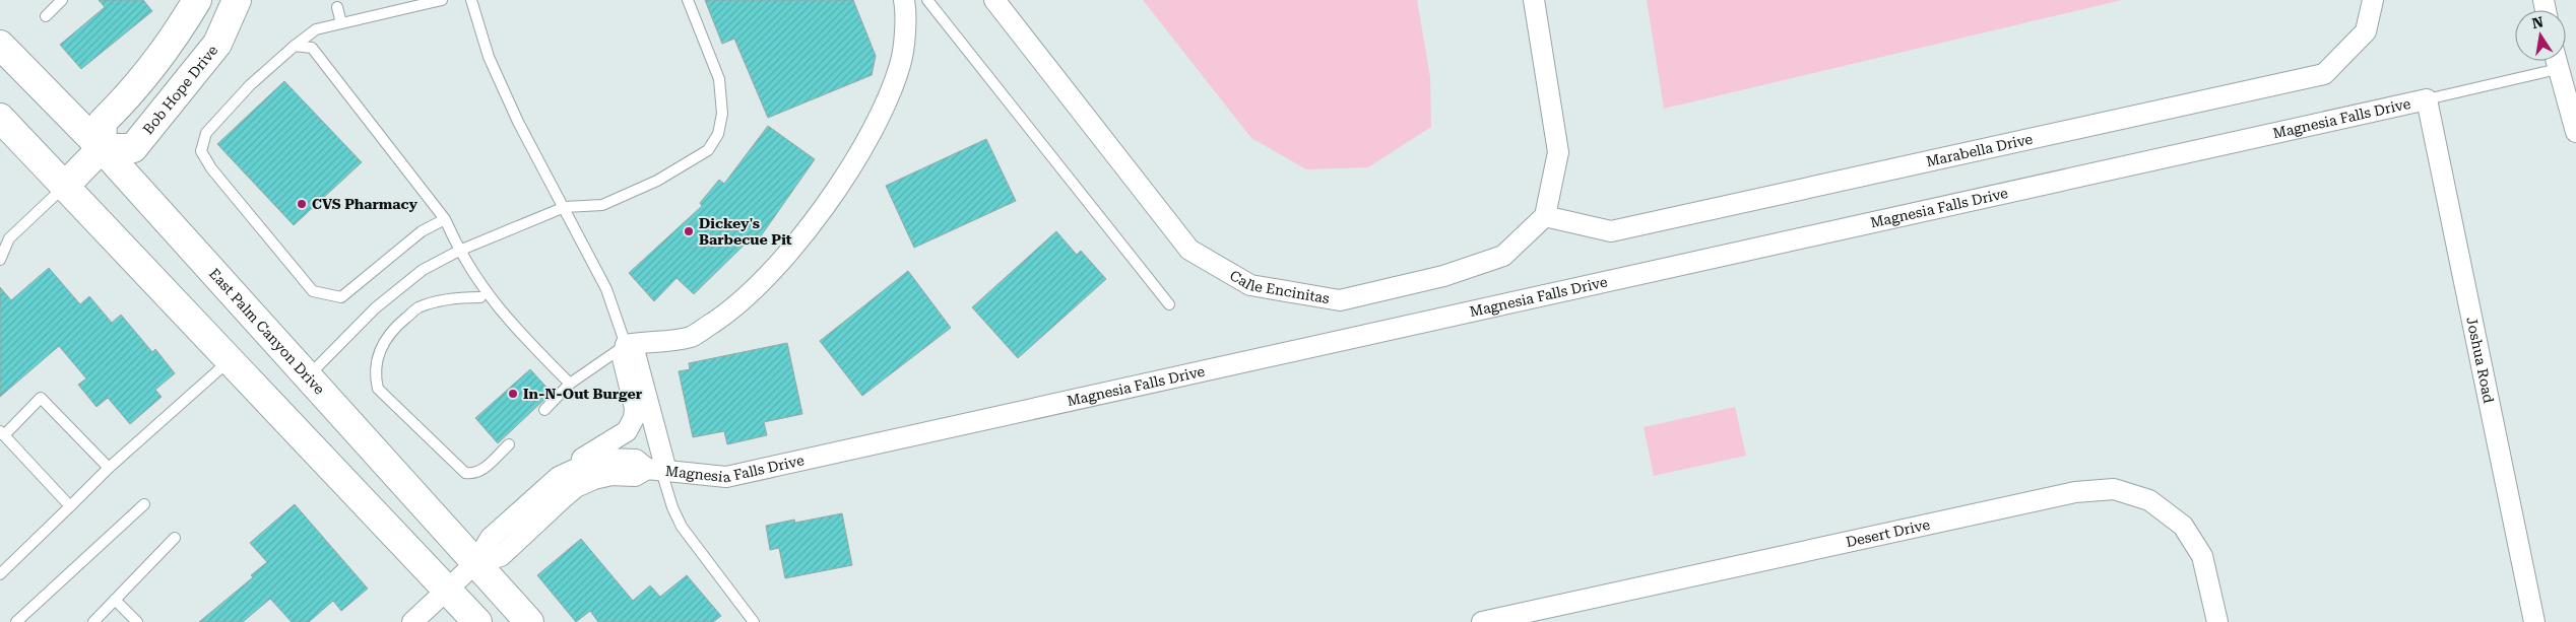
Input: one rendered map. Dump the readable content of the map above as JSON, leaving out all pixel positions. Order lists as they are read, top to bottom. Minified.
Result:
{"streets":{"main road":["Bob Hope Drive","East Palm Canyon Drive"],"street":["Magnesia Falls Drive","Marabella Drive","Calle Encinitas","Joshua Road","Desert Drive"]},"crossings":[["Bob Hope Drive","East Palm Canyon Drive"],["Magnesia Falls Drive","East Palm Canyon Drive"],["Magnesia Falls Drive","Joshua Road"],["Marabella Drive","Calle Encinitas"]],"places":["CVS Pharmacy","Dickey's Barbecue Pit","In-N-Out Burger"],"north":"top"}
